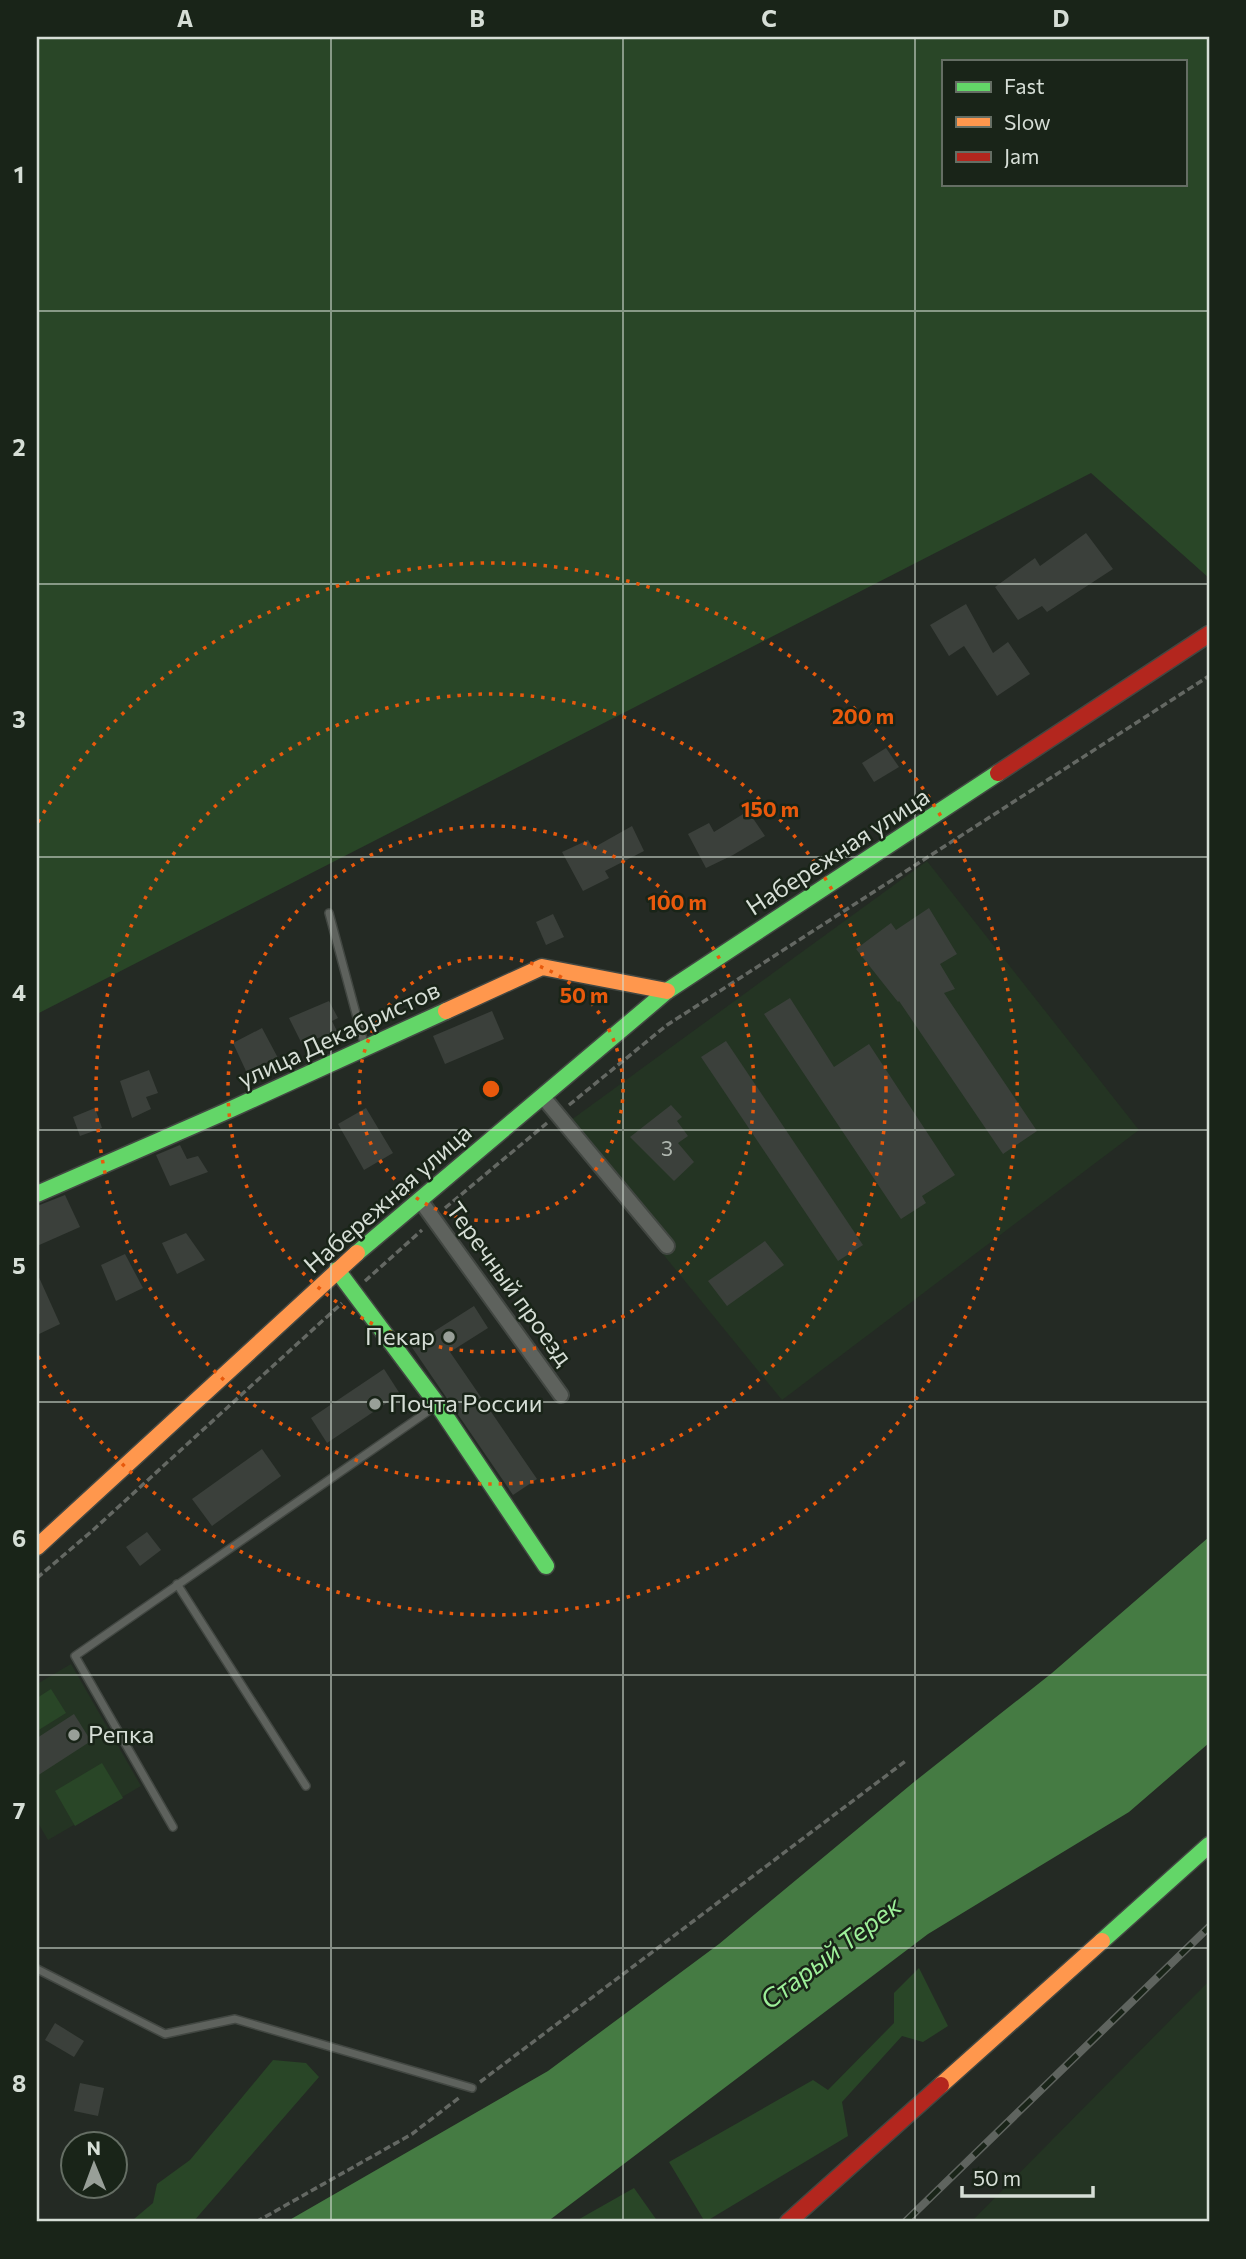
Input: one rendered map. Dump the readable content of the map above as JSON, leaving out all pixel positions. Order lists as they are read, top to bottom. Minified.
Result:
{"streets":{"street":["Набережная улица","улица Декабристов","Теречный проезд"]},"crossings":[["Набережная улица","улица Декабристов"],["Набережная улица","Теречный проезд"]],"water":["Старый Терек"],"places":["Пекар","Почта России","Репка"],"house_numbers":["3"],"legend":["Fast","Slow","Jam"],"scale_bar":"50 m","north":"top","grid":{"columns":["A","B","C","D"],"rows":["1","2","3","4","5","6","7","8"]},"rings":["200 m","150 m","100 m","50 m"]}
